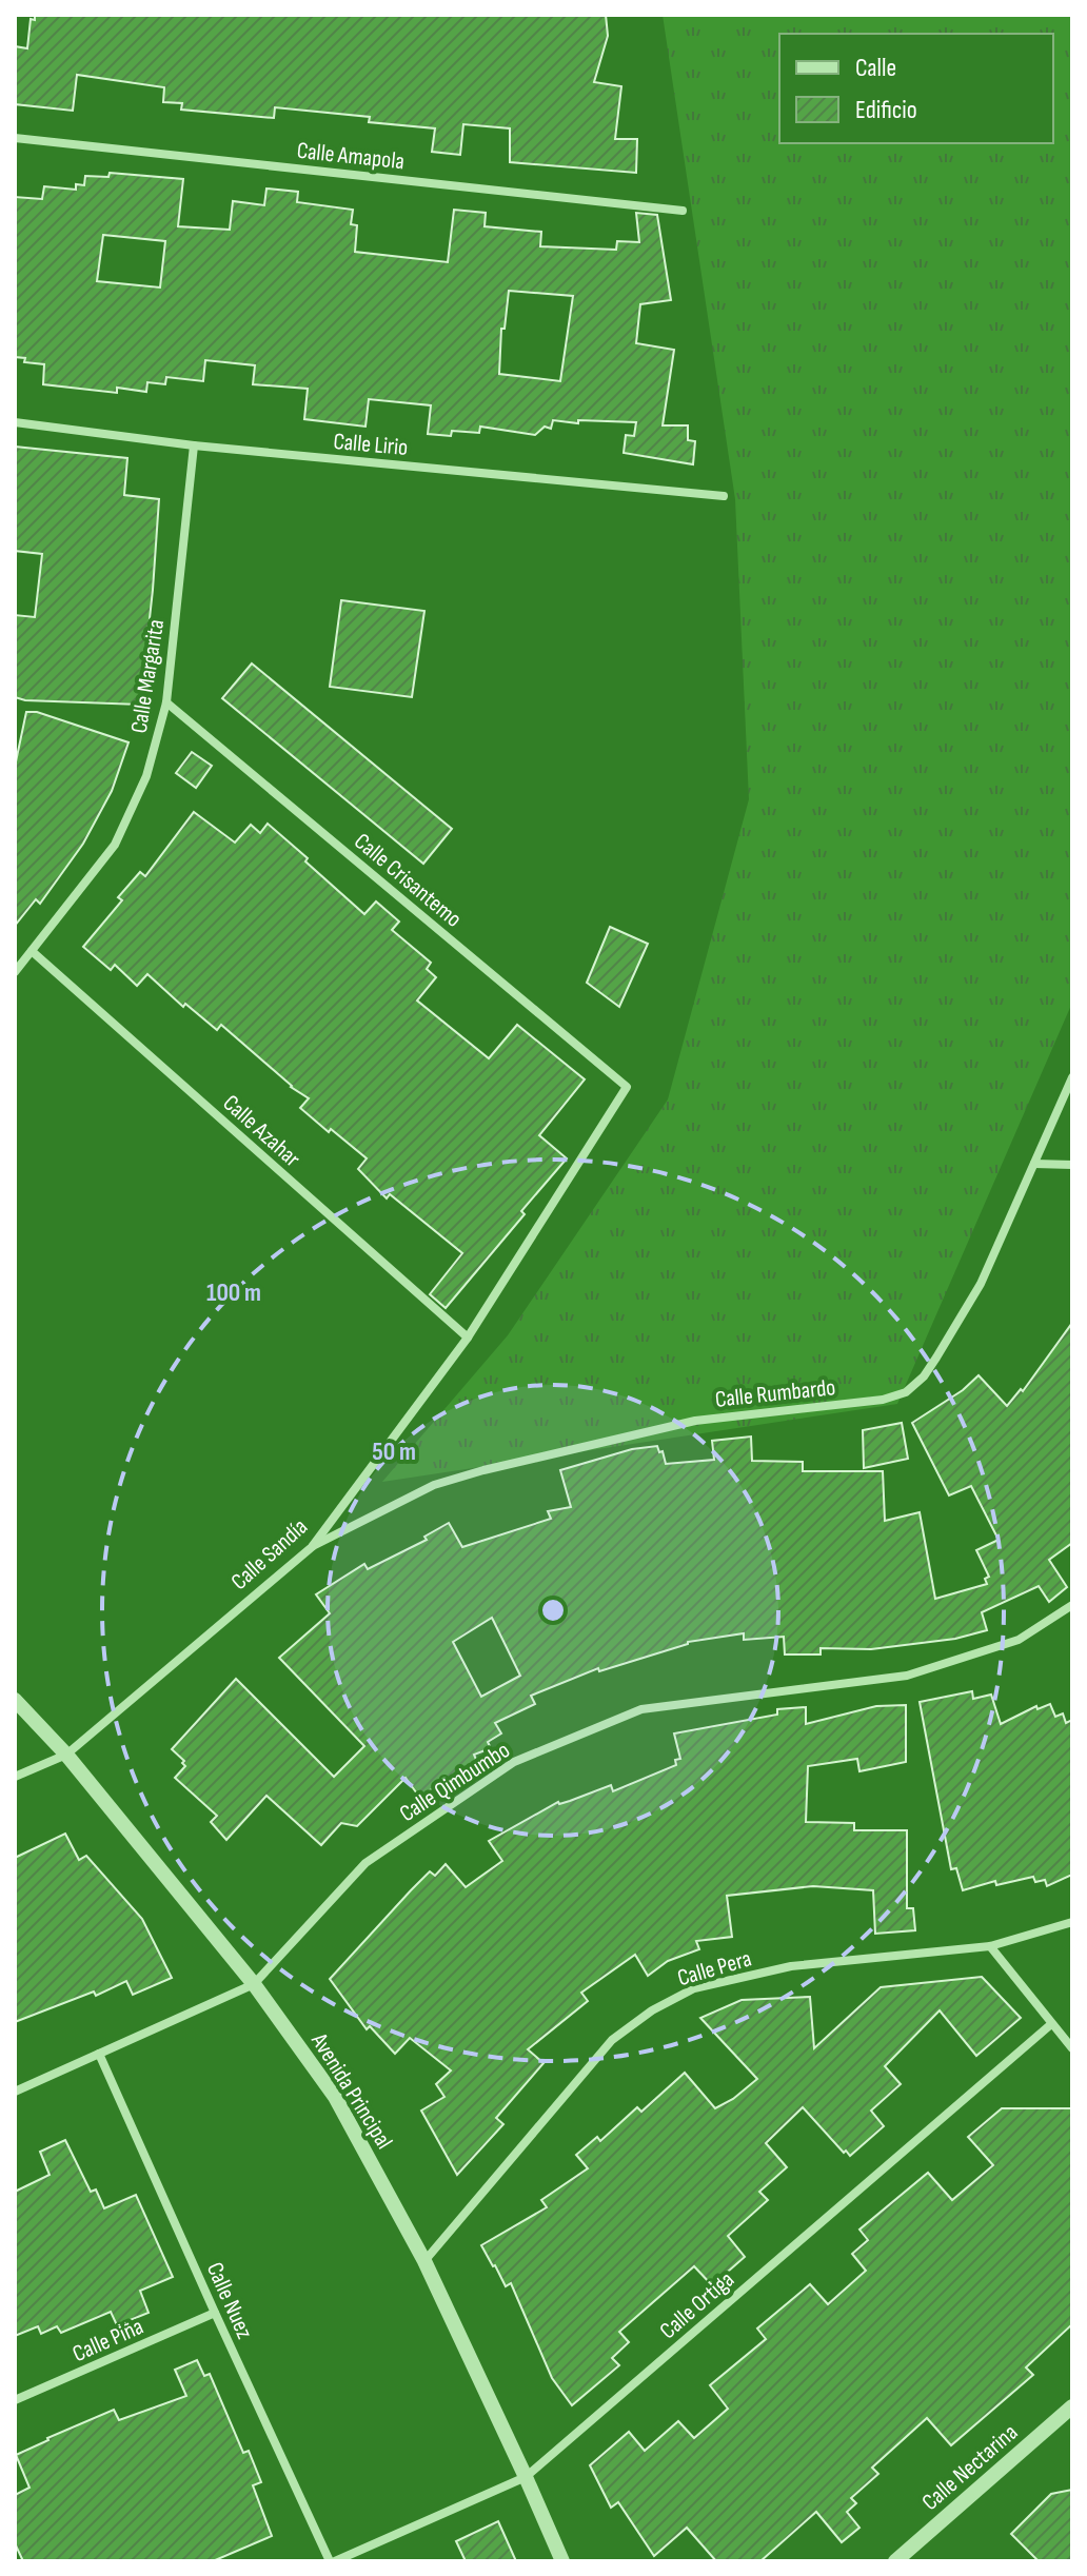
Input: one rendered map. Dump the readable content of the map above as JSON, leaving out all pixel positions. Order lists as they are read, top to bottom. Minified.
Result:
{"streets":{"street":["Calle Amapola","Calle Lirio","Calle Margarita","Calle Crisantemo","Calle Azahar","Calle Rumbardo","Calle Sandía","Calle Qimbumbo","Calle Pera","Avenida Principal","Calle Nuez","Calle Ortiga","Calle Piña","Calle Nectarina"]},"crossings":[["Calle Lirio","Calle Margarita"],["Calle Margarita","Calle Crisantemo"],["Calle Margarita","Calle Azahar"],["Calle Crisantemo","Calle Sandía"],["Calle Azahar","Calle Sandía"],["Calle Rumbardo","Calle Sandía"],["Calle Sandía","Avenida Principal"],["Calle Qimbumbo","Avenida Principal"],["Calle Qimbumbo","Calle Nuez"],["Calle Pera","Avenida Principal"],["Avenida Principal","Calle Ortiga"],["Calle Nuez","Calle Ortiga"],["Calle Nuez","Calle Piña"]],"legend":["Calle","Edificio"],"rings":["100 m","50 m"]}
